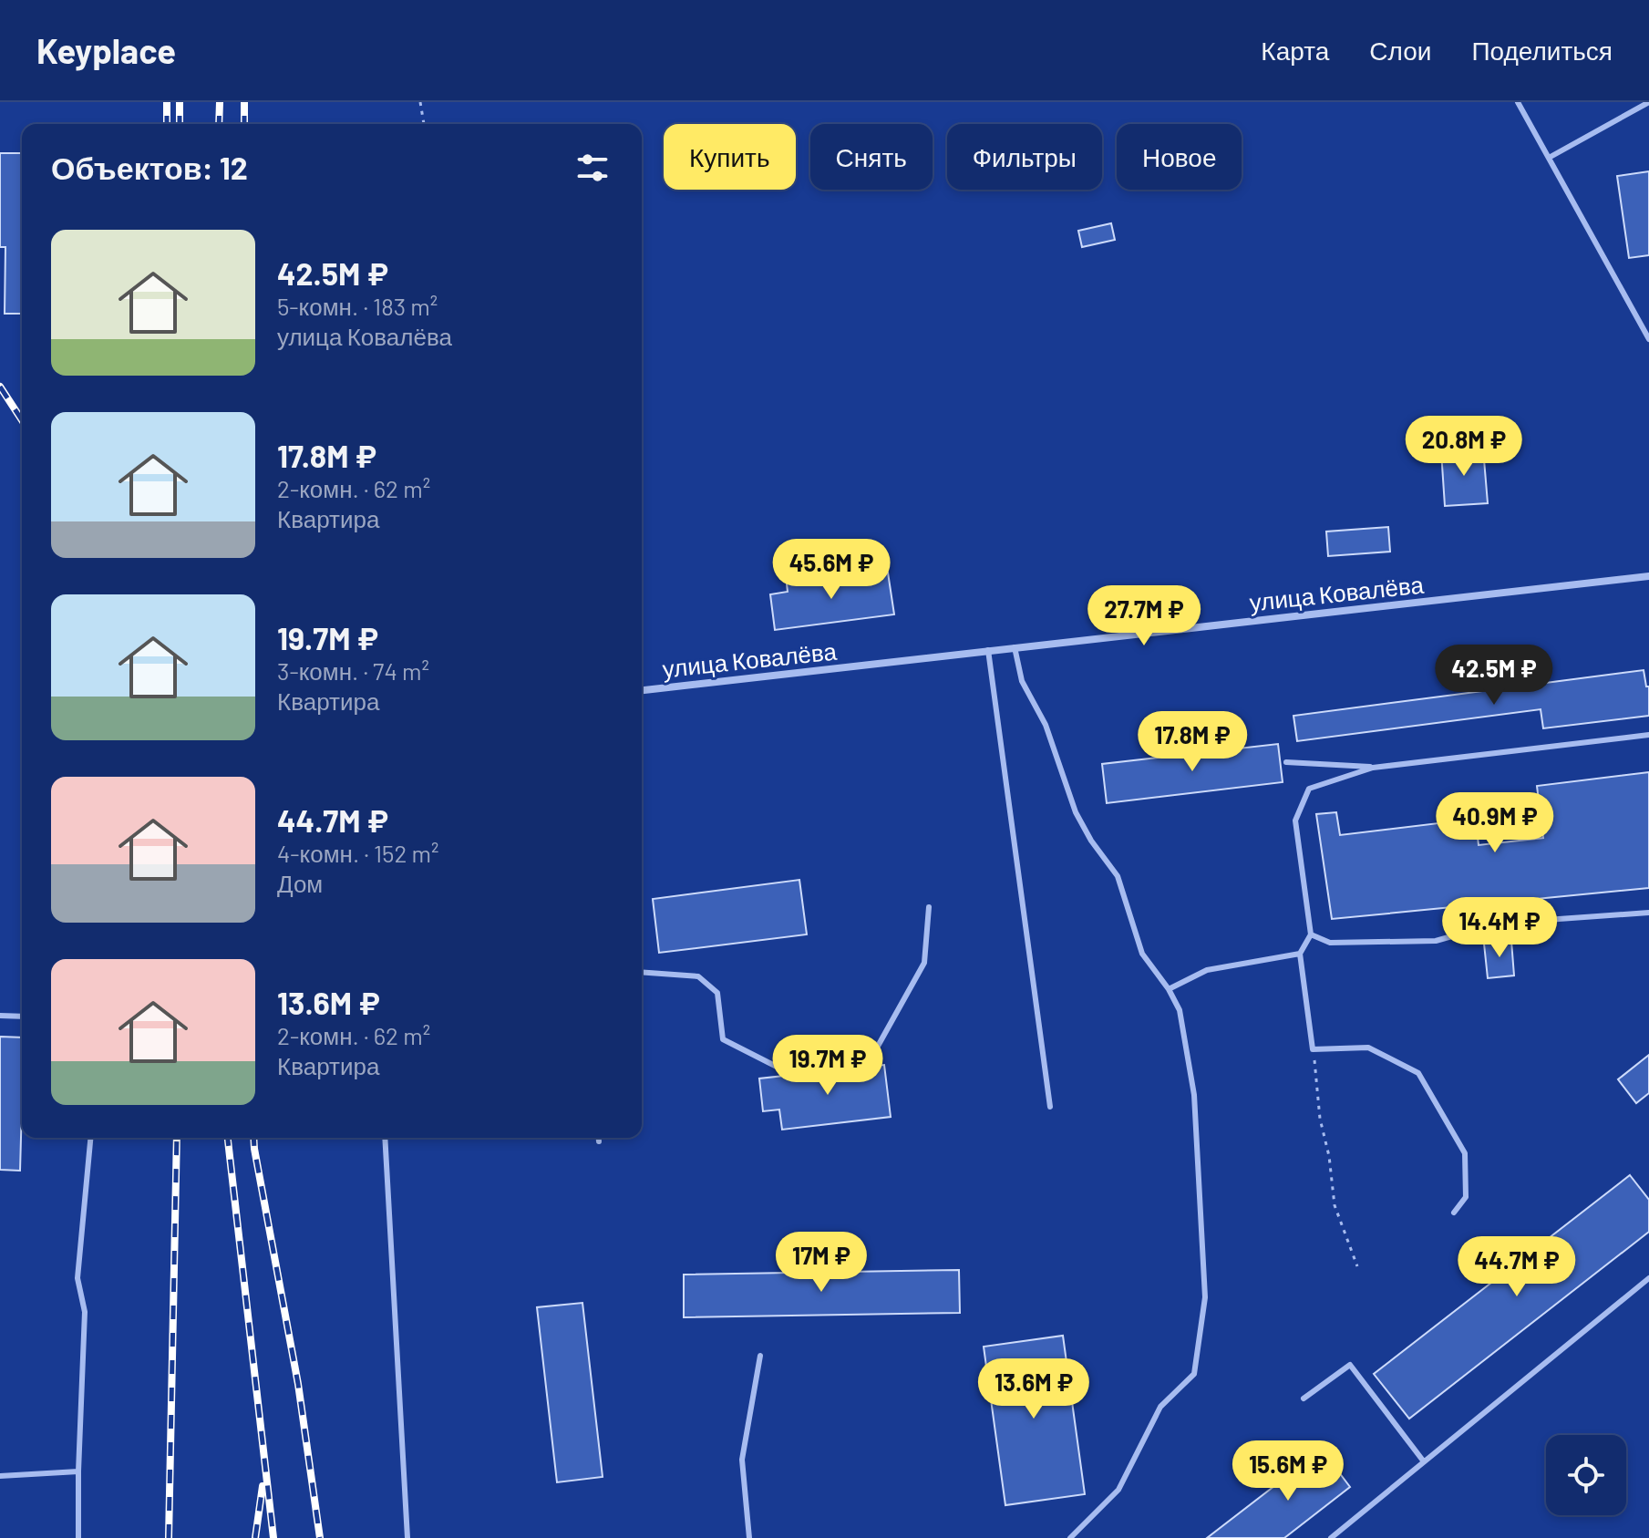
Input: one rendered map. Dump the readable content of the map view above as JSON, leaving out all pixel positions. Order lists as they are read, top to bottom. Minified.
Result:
{"streets":{"street":["улица Ковалёва"]},"page":{"header":"Keyplace","nav":["Карта","Слои","Поделиться"],"chip":["Купить","Снять","Фильтры","Новое"],"heading":"Объектов: 12","list":[{"name":"42.5M ₽","note":"5-комн. · 183 m² · улица Ковалёва"},{"name":"17.8M ₽","note":"2-комн. · 62 m² · Квартира"},{"name":"19.7M ₽","note":"3-комн. · 74 m² · Квартира"},{"name":"44.7M ₽","note":"4-комн. · 152 m² · Дом"},{"name":"13.6M ₽","note":"2-комн. · 62 m² · Квартира"}],"price":["20.8M ₽","45.6M ₽","27.7M ₽","42.5M ₽","17.8M ₽","40.9M ₽","14.4M ₽","19.7M ₽","17M ₽","44.7M ₽","13.6M ₽","15.6M ₽"]}}
